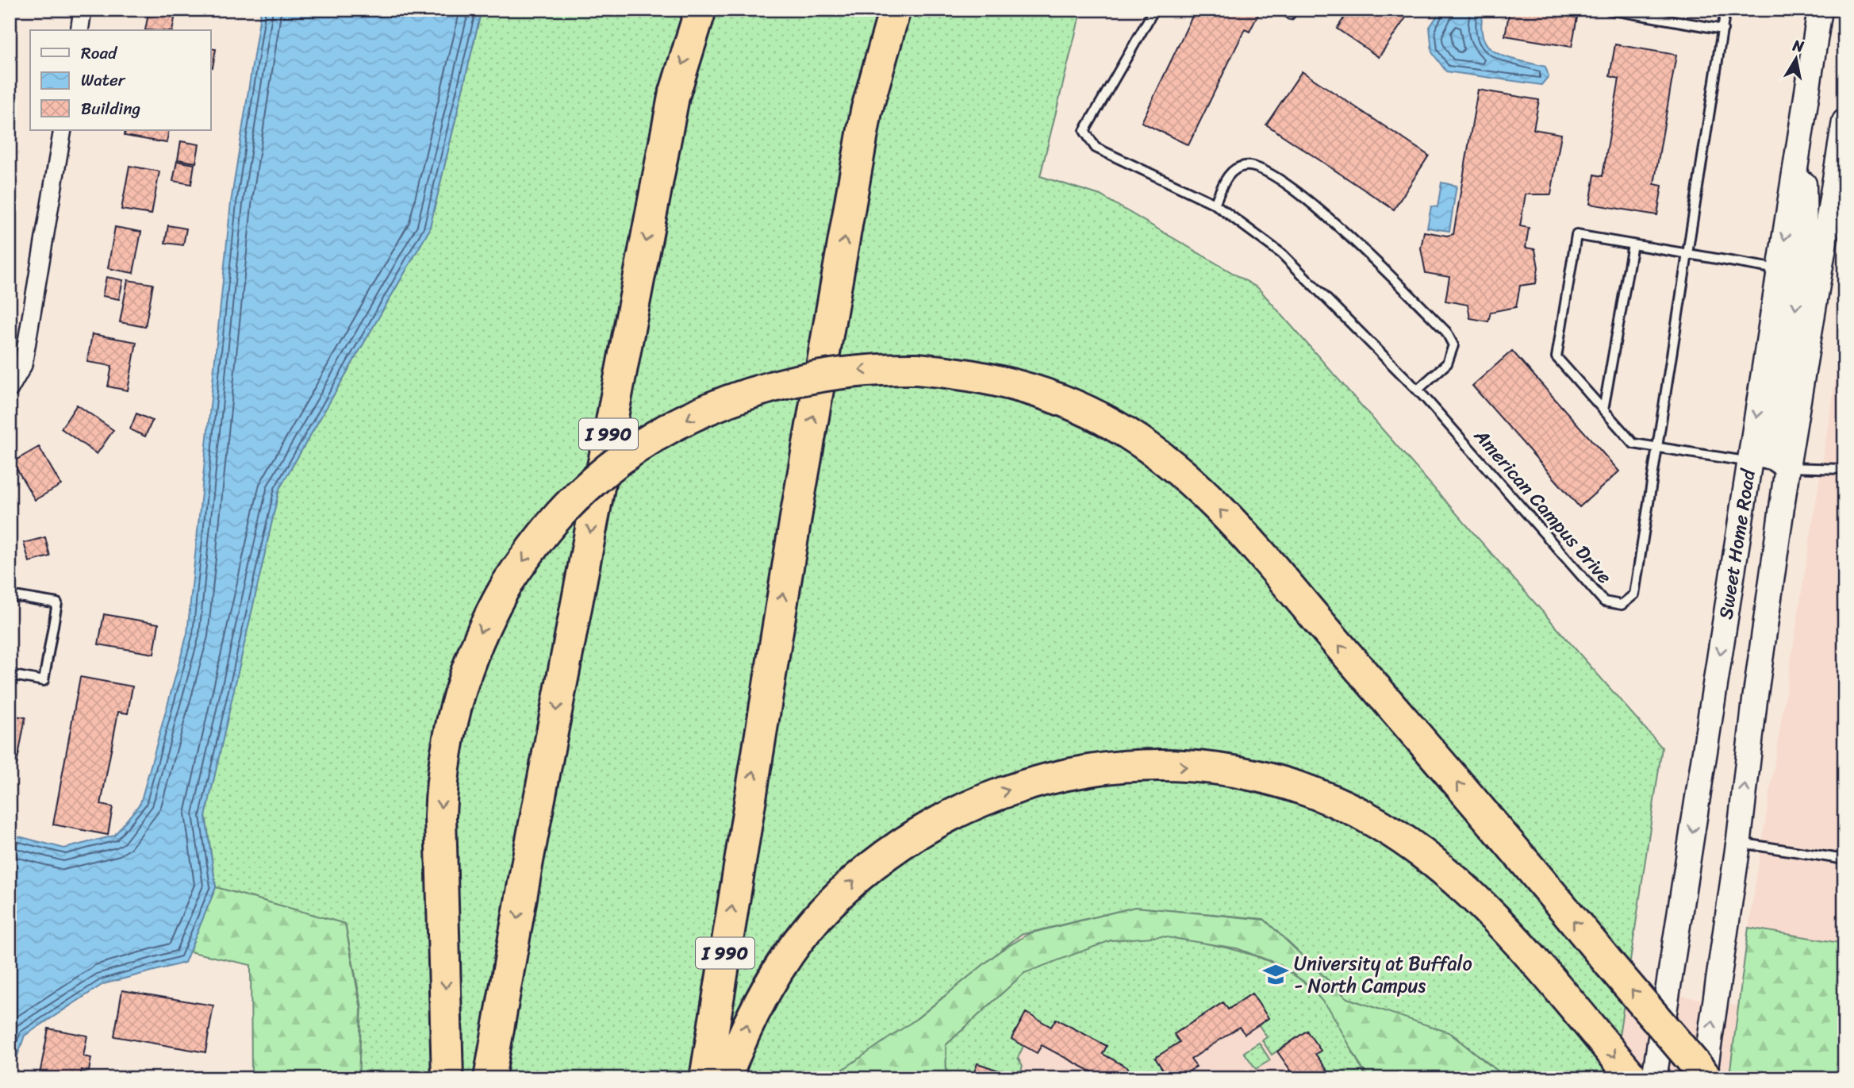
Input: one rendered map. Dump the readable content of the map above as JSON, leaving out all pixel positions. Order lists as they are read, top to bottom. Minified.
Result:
{"streets":{"highway":["I 990"],"main road":["Sweet Home Road"],"lane":["American Campus Drive"]},"places":{"school or university":["University at Buffalo - North Campus"]},"legend":["Road","Water","Building"],"north":"top"}
